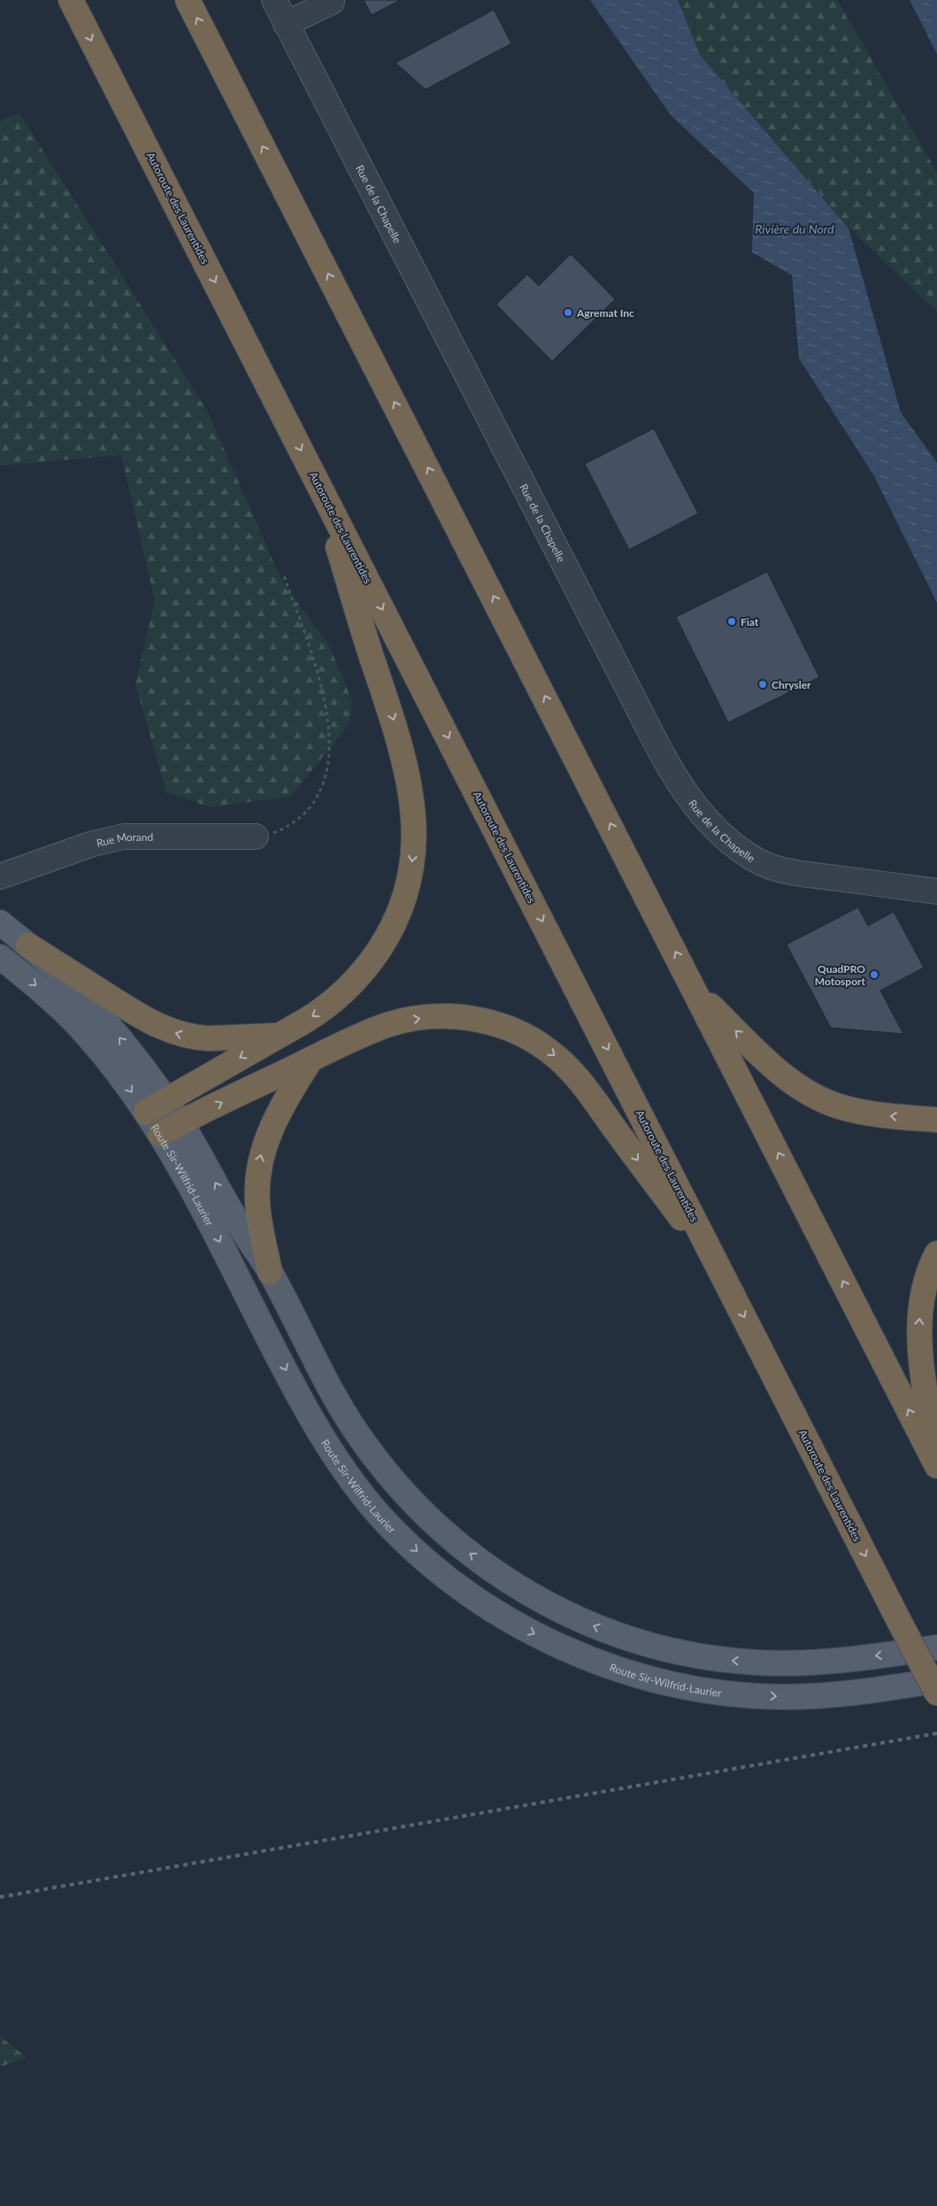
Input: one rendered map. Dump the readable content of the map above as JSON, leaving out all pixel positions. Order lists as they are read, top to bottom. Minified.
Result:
{"streets":{"highway":["Autoroute des Laurentides"],"main road":["Route Sir-Wilfrid-Laurier"],"street":["Rue de la Chapelle","Rue Morand"]},"water":["Rivière du Nord"],"places":["Agremat Inc","Fiat","Chrysler","QuadPRO Motosport"]}
